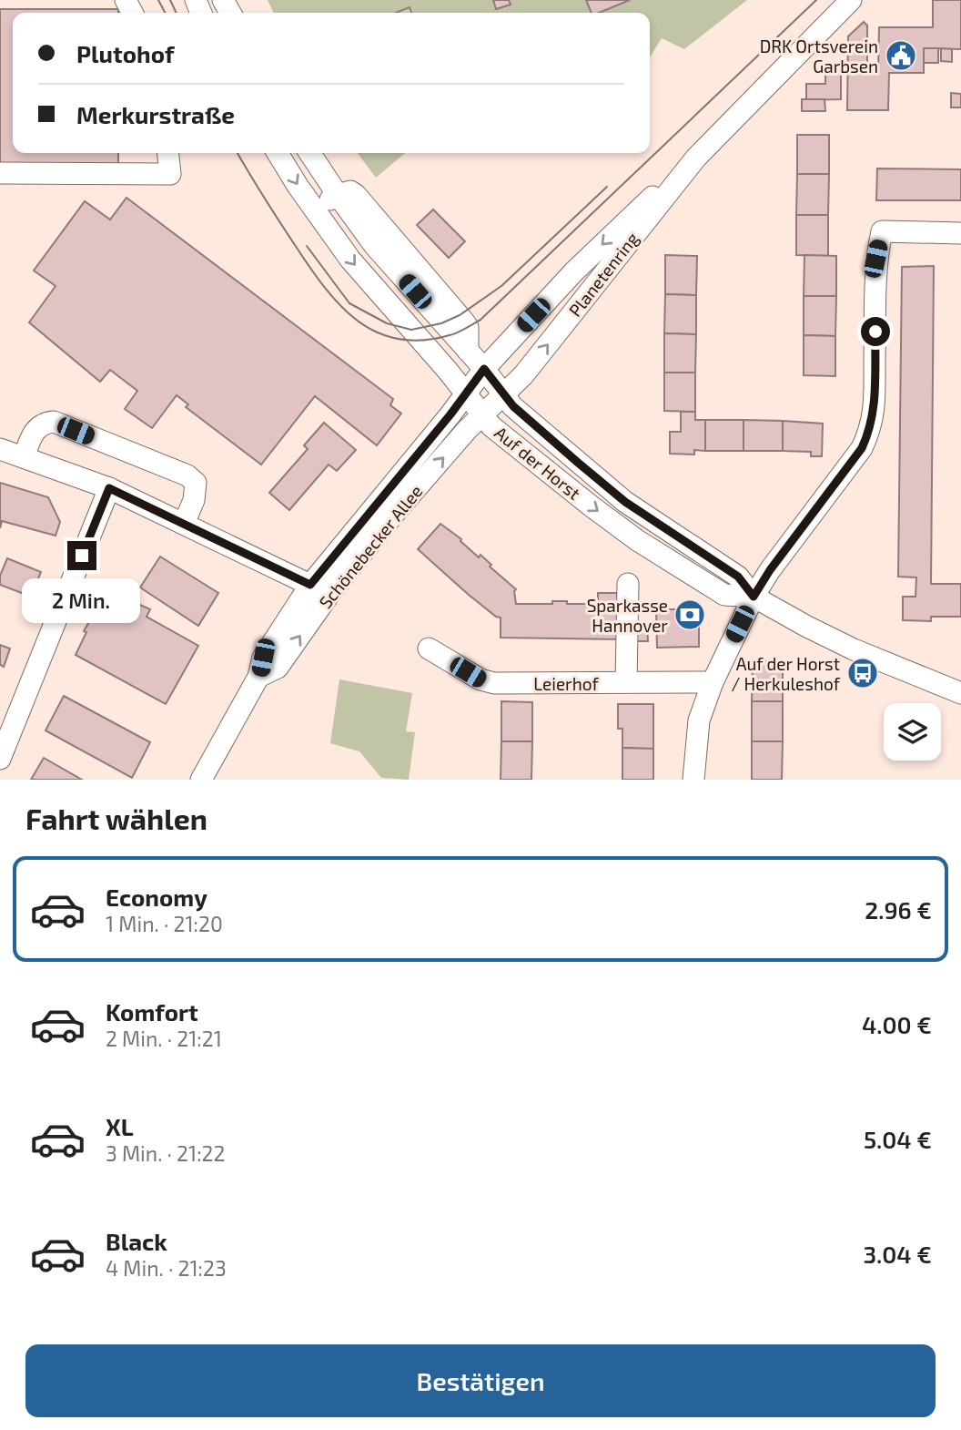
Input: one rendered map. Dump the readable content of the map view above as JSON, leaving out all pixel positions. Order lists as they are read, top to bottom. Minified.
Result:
{"streets":{"street":["Planetenring","Auf der Horst","Schönebecker Allee","Leierhof"]},"crossings":[["Planetenring","Auf der Horst"],["Planetenring","Schönebecker Allee"],["Auf der Horst","Schönebecker Allee"]],"places":{"public building":["DRK Ortsverein Garbsen"],"bank":["Sparkasse Hannover"],"bus stop":["Auf der Horst / Herkuleshof"]},"page":{"banner":["Plutohof","Merkurstraße"],"bubble":"2 Min.","heading":"Fahrt wählen","list":[{"name":"Economy","note":"1 Min. · 21:20","value":"2.96 €"},{"name":"Komfort","note":"2 Min. · 21:21","value":"4.00 €"},{"name":"XL","note":"3 Min. · 21:22","value":"5.04 €"},{"name":"Black","note":"4 Min. · 21:23","value":"3.04 €"}],"buttons":"Bestätigen"}}
